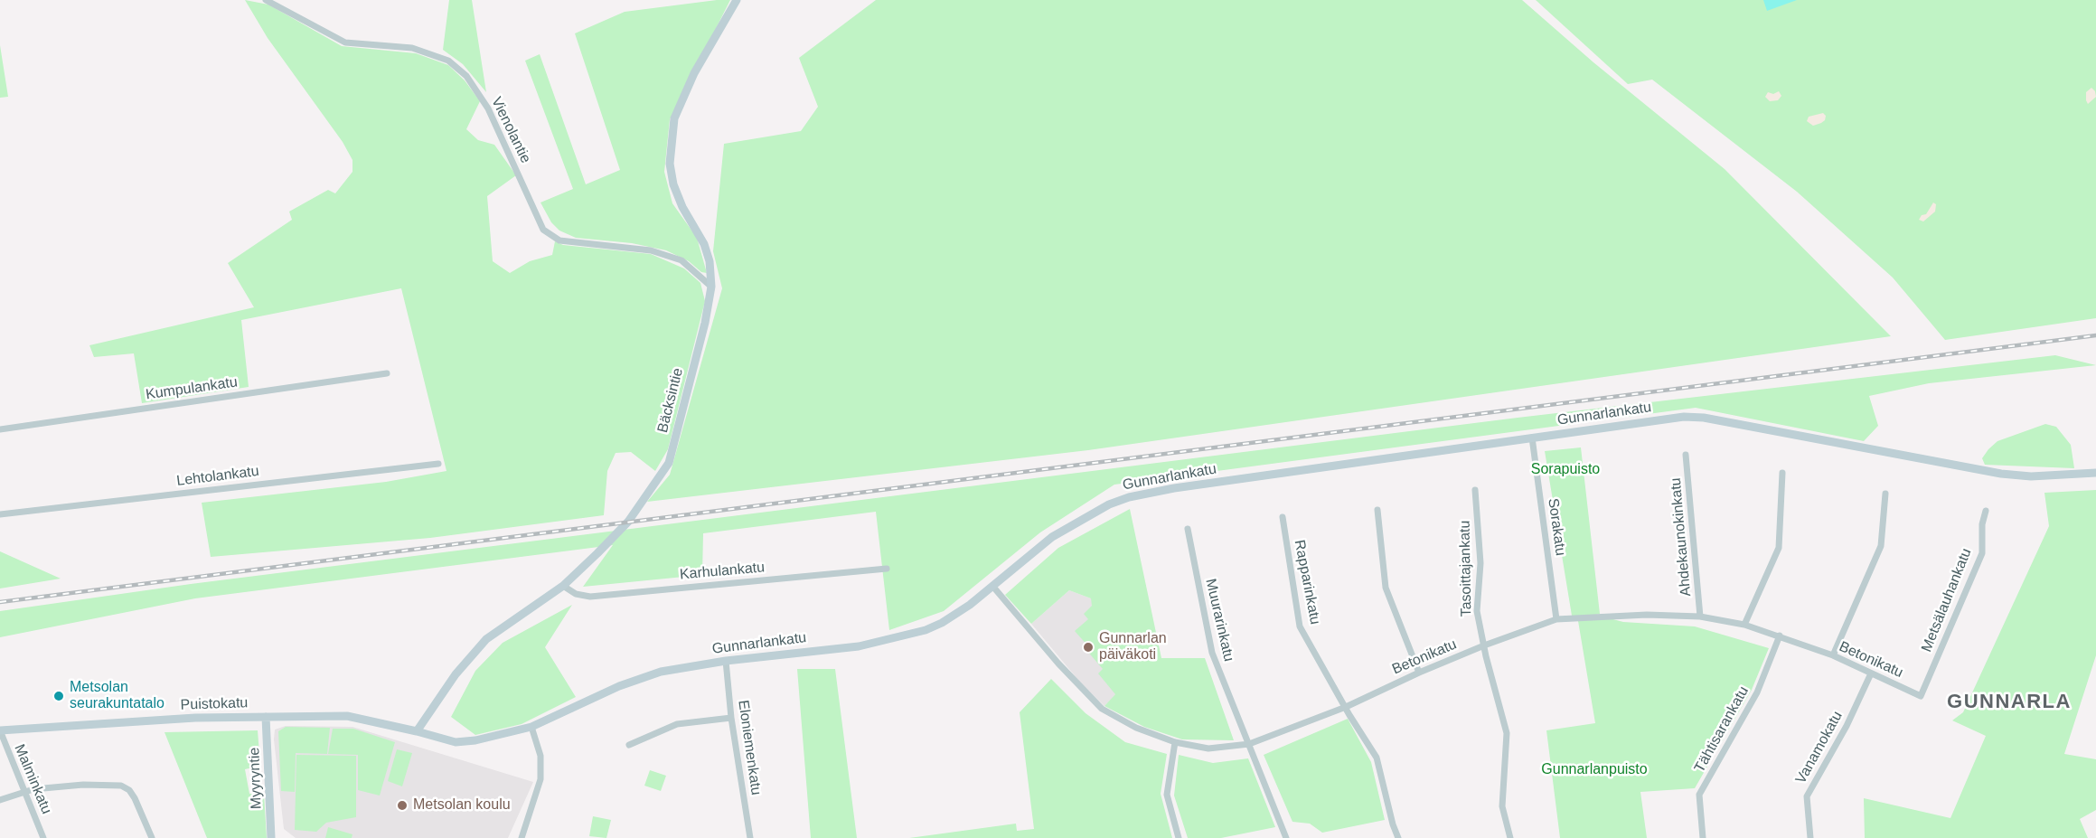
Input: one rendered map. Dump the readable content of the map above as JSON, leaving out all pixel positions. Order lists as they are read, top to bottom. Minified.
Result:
{"streets":{"street":["Vienolantie","Kumpulankatu","Bäcksintie","Gunnarlankatu","Lehtolankatu","Sorakatu","Ahdekaunokinkatu","Tasoittajankatu","Karhulankatu","Rapparinkatu","Metsälauhankatu","Muurarinkatu","Betonikatu","Puistokatu","Tähtisarankatu","Eloniemenkatu","Vanamokatu","Myyryntie","Malminkatu"]},"crossings":[["Vienolantie","Bäcksintie"],["Bäcksintie","Gunnarlankatu"],["Bäcksintie","Karhulankatu"],["Gunnarlankatu","Sorakatu"],["Gunnarlankatu","Betonikatu"],["Gunnarlankatu","Puistokatu"],["Gunnarlankatu","Eloniemenkatu"],["Gunnarlankatu","Myyryntie"],["Sorakatu","Betonikatu"],["Ahdekaunokinkatu","Betonikatu"],["Tasoittajankatu","Betonikatu"],["Rapparinkatu","Betonikatu"],["Metsälauhankatu","Betonikatu"],["Muurarinkatu","Betonikatu"],["Betonikatu","Tähtisarankatu"],["Betonikatu","Vanamokatu"],["Puistokatu","Myyryntie"],["Puistokatu","Malminkatu"]],"districts":["GUNNARLA"],"parks":["Sorapuisto","Gunnarlanpuisto"],"places":["Gunnarlan päiväkoti","Metsolan seurakuntatalo","Metsolan koulu"]}
